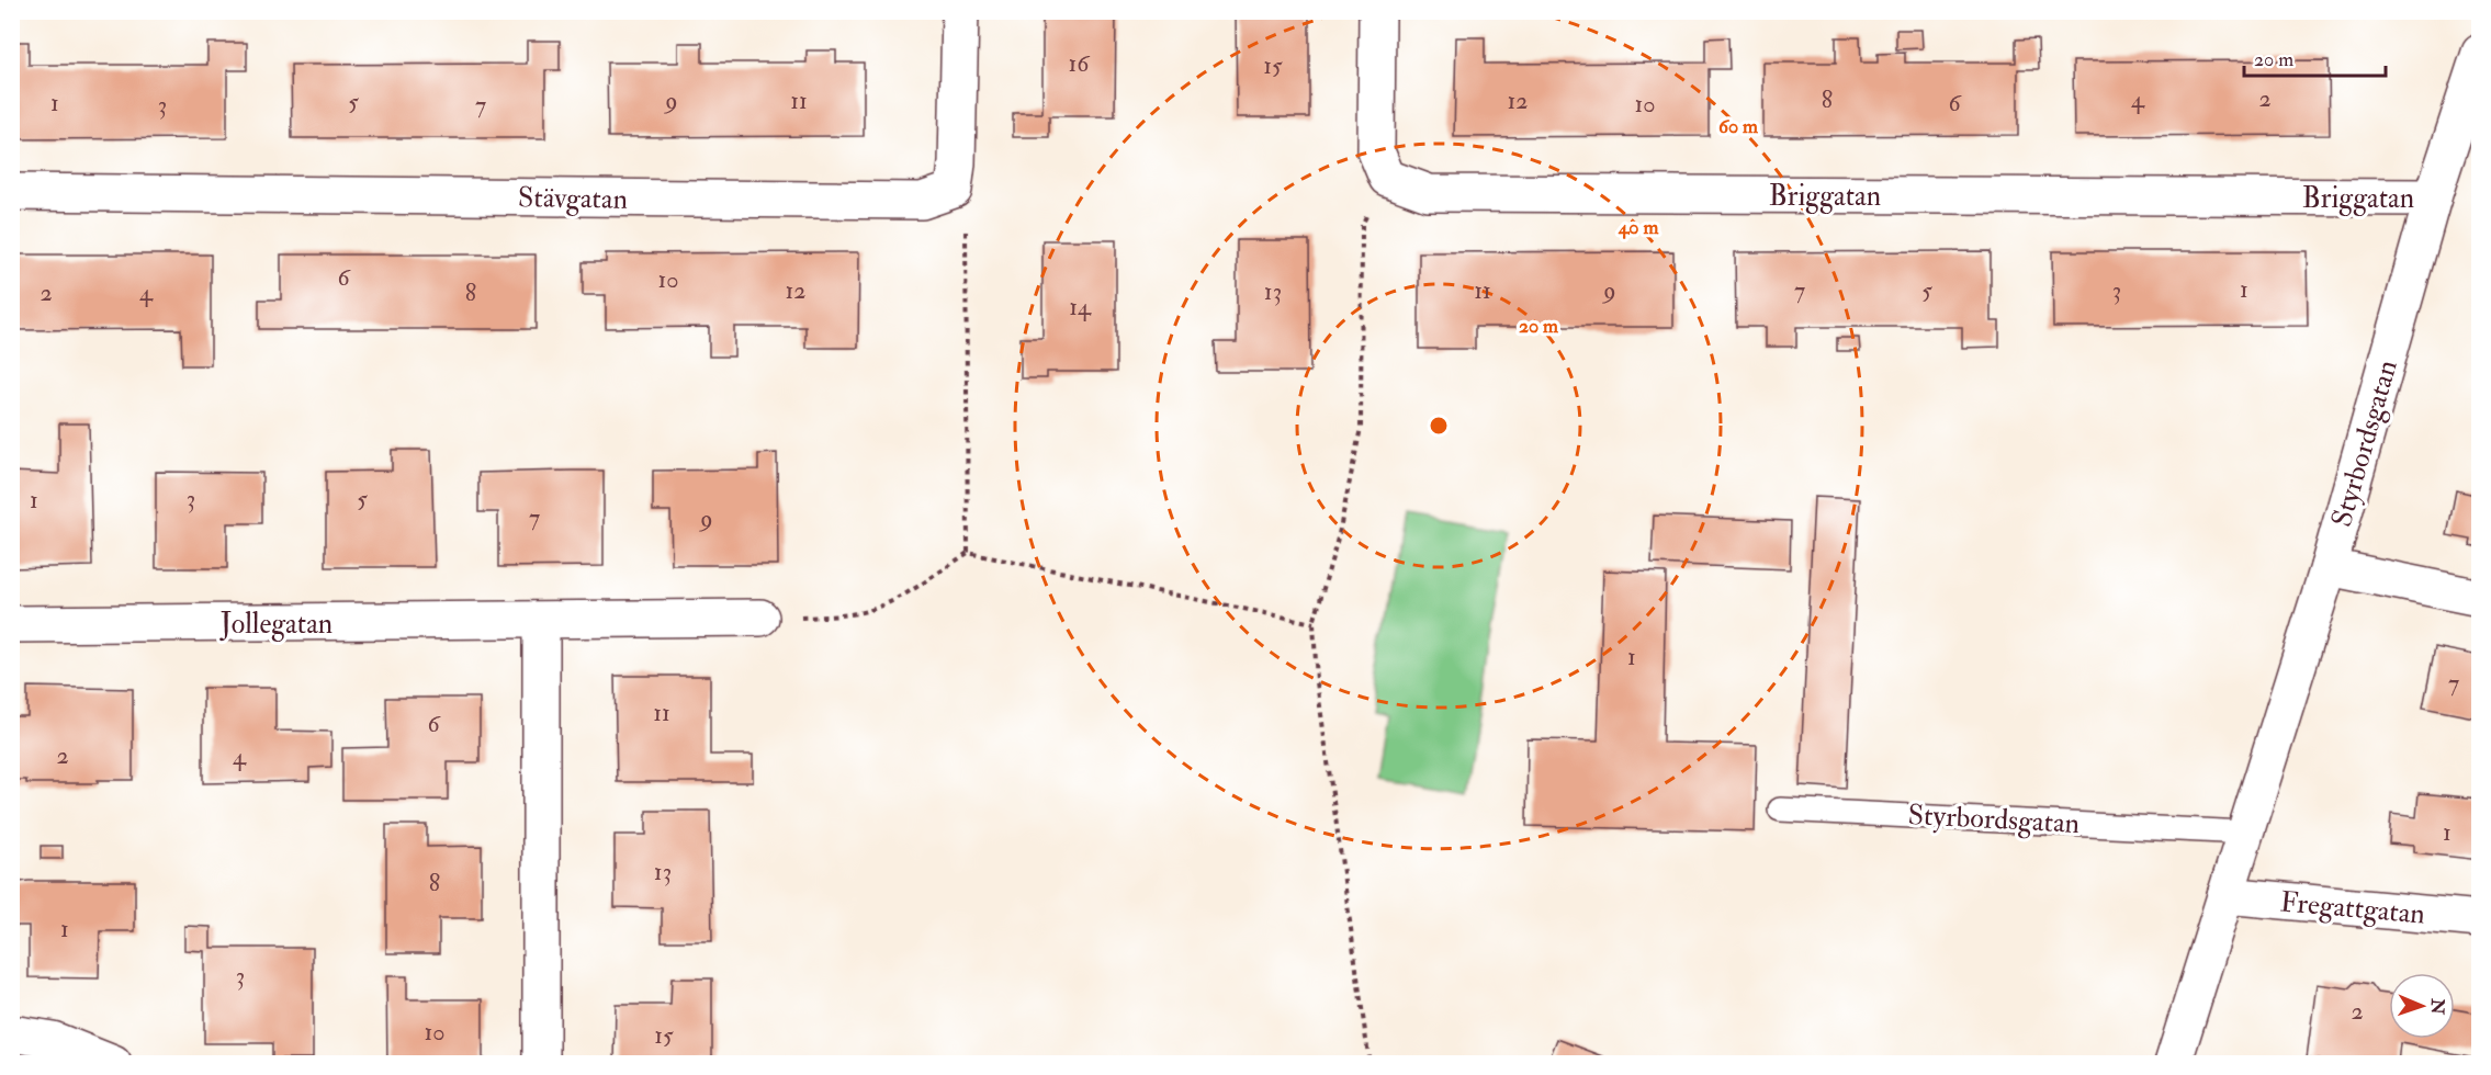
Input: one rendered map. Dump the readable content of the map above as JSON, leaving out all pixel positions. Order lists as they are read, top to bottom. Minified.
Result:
{"streets":{"street":["Briggatan","Stävgatan","Styrbordsgatan","Jollegatan","Fregattgatan"]},"crossings":[["Briggatan","Styrbordsgatan"],["Styrbordsgatan","Fregattgatan"]],"house_numbers":["16","15","2","8","4","9","11","12","5","1","6","10","3","7","6","10","1","12","11","9","7","5","3","13","2","4","8","14","3","5","1","7","9","1","7","11","6","2","4","1","13","8","1","3","2","10","15"],"scale_bar":"20 m","north":"right","rings":["60 m","40 m","20 m"]}
